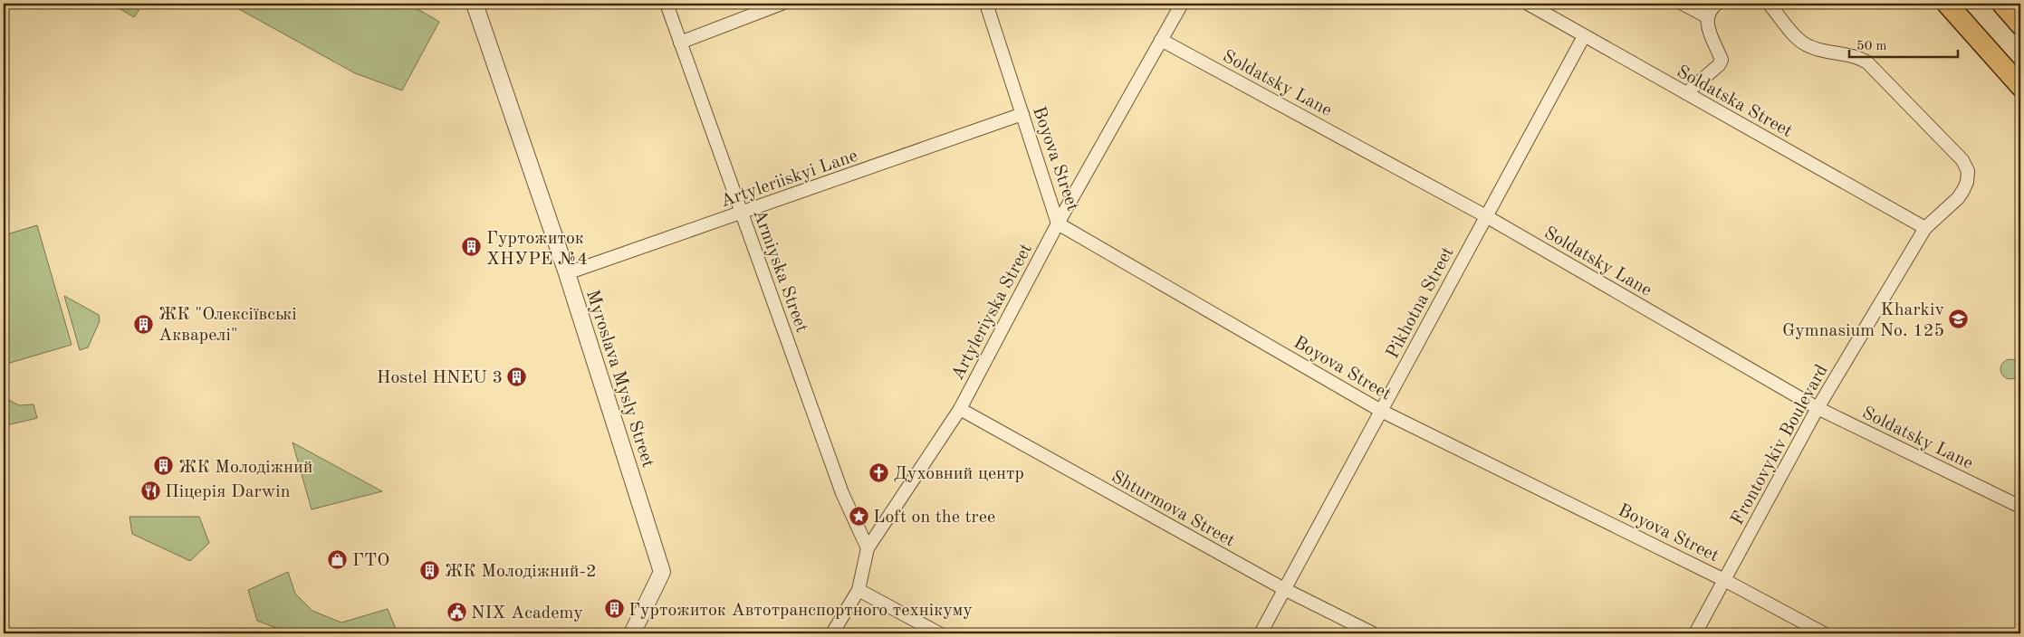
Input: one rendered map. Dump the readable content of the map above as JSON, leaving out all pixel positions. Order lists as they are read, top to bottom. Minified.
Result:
{"streets":{"street":["Soldatsky Lane","Soldatska Street","Boyova Street","Artyleriiskyi Lane","Armiyska Street","Pikhotna Street","Artyleriyska Street","Myroslava Mysly Street","Frontovykiv Boulevard","Shturmova Street"]},"crossings":[["Soldatsky Lane","Pikhotna Street"],["Soldatsky Lane","Artyleriyska Street"],["Soldatsky Lane","Frontovykiv Boulevard"],["Soldatska Street","Pikhotna Street"],["Soldatska Street","Frontovykiv Boulevard"],["Boyova Street","Artyleriiskyi Lane"],["Boyova Street","Pikhotna Street"],["Boyova Street","Artyleriyska Street"],["Boyova Street","Frontovykiv Boulevard"],["Artyleriiskyi Lane","Armiyska Street"],["Artyleriiskyi Lane","Myroslava Mysly Street"],["Armiyska Street","Artyleriyska Street"],["Pikhotna Street","Shturmova Street"],["Artyleriyska Street","Shturmova Street"]],"places":{"building":["Гуртожиток ХНУРЕ №4","ЖК \"Олексіївські Акварелі\"","Hostel HNEU 3","ЖК Молодіжний","ЖК Молодіжний-2","Гуртожиток Автотранспортного технікуму"],"school or university":["Kharkiv Gymnasium No. 125"],"church":["Духовний центр"],"restaurant":["Піцерія Darwin"],"place":["Loft on the tree"],"shop":["ГТО"],"public building":["NIX Academy"]},"scale_bar":"50 m"}
